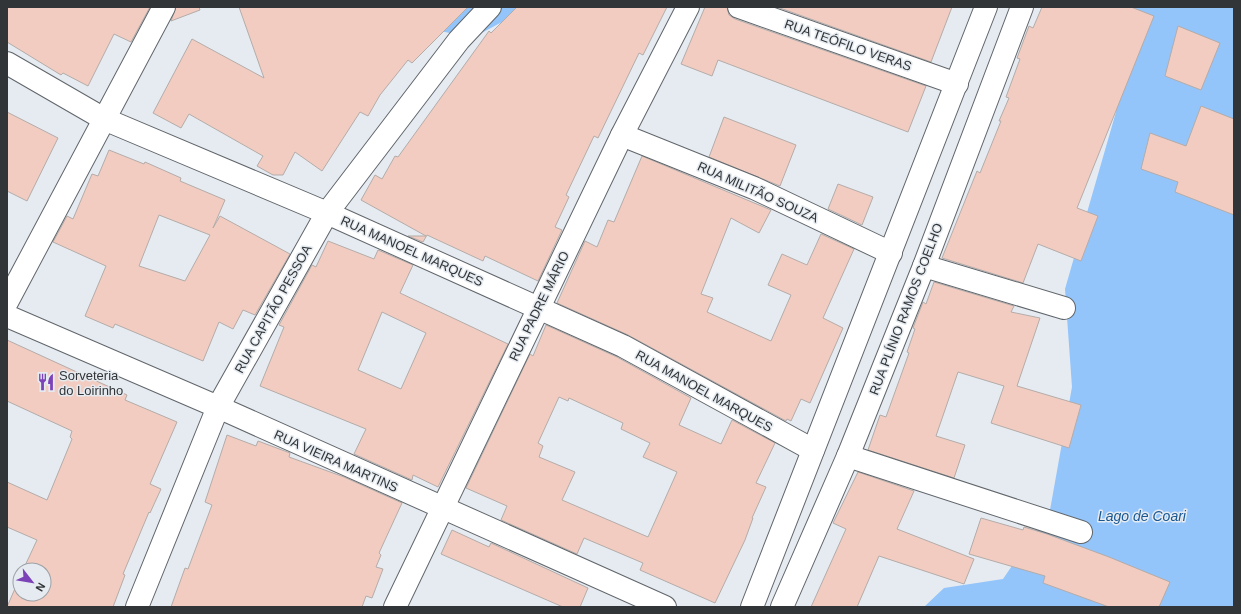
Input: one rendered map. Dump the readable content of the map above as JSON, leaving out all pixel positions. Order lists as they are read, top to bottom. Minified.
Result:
{"streets":{"street":["RUA TEÓFILO VERAS","RUA MILITÃO SOUZA","RUA MANOEL MARQUES","RUA PADRE MÁRIO","RUA CAPITÃO PESSOA","RUA PLÍNIO RAMOS COELHO","RUA VIEIRA MARTINS"]},"crossings":[["RUA MILITÃO SOUZA","RUA PADRE MÁRIO"],["RUA MANOEL MARQUES","RUA PADRE MÁRIO"],["RUA MANOEL MARQUES","RUA CAPITÃO PESSOA"],["RUA PADRE MÁRIO","RUA VIEIRA MARTINS"],["RUA CAPITÃO PESSOA","RUA VIEIRA MARTINS"]],"water":["Lago de Coari"],"places":{"restaurant":["Sorveteria do Loirinho"]},"north":"bottom right"}
